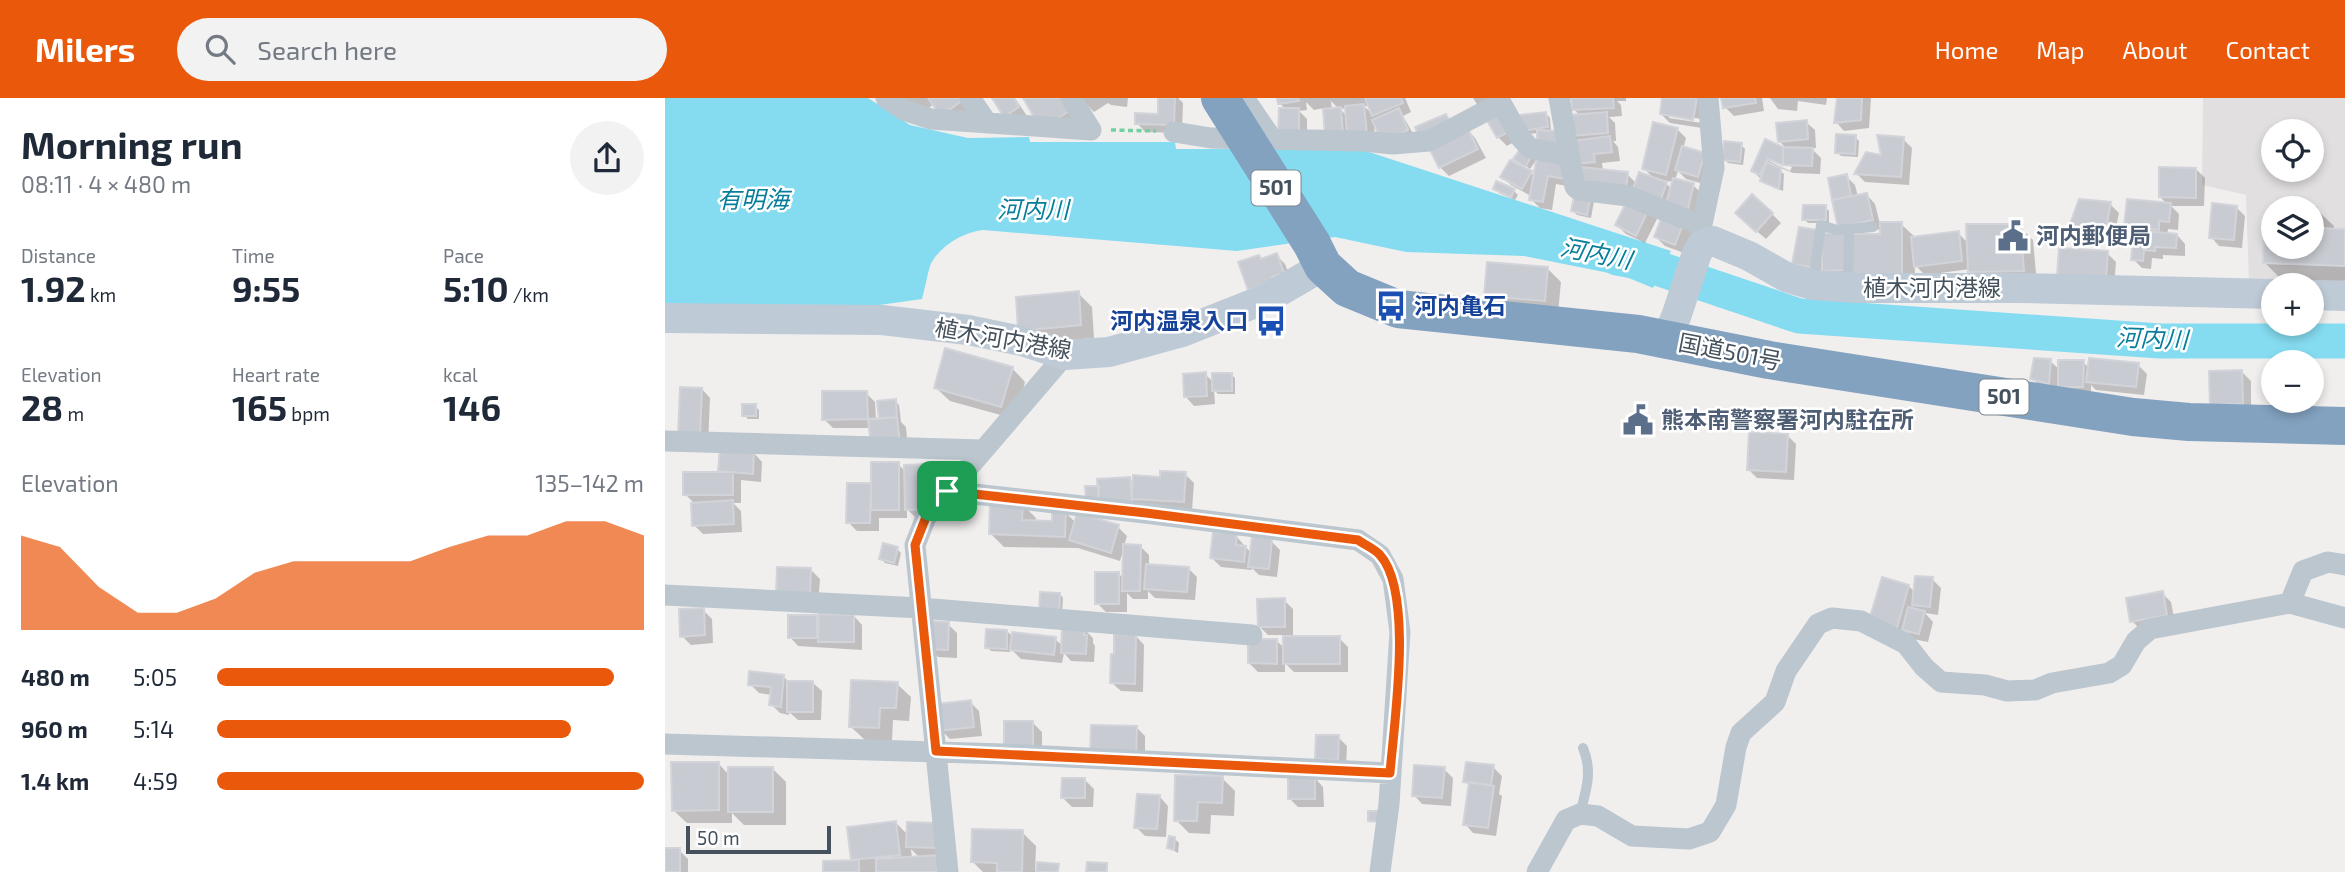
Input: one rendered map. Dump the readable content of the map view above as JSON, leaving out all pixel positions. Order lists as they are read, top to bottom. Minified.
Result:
{"streets":{"highway":["501","国道501号"],"main road":["植木河内港線"]},"crossings":[["植木河内港線","国道501号"]],"water":["有明海","河内川"],"places":{"public building":["河内郵便局","熊本南警察署河内駐在所"],"bus stop":["河内亀石","河内温泉入口"]},"scale_bar":"50 m","page":{"header":"Milers","search":"Search here","nav":["Home","Map","About","Contact"],"heading":["Morning run","08:11 · 4 × 480 m"],"map_buttons":["+","−"],"stats":[["Distance","1.92 km"],["Time","9:55"],["Pace","5:10 /km"],["Elevation","28 m"],["Heart rate","165 bpm"],["kcal","146"]],"chart":["Elevation","135–142 m"],"list":[{"name":"480 m","note":"5:05"},{"name":"960 m","note":"5:14"},{"name":"1.4 km","note":"4:59"}],"scale":"50 m"}}
